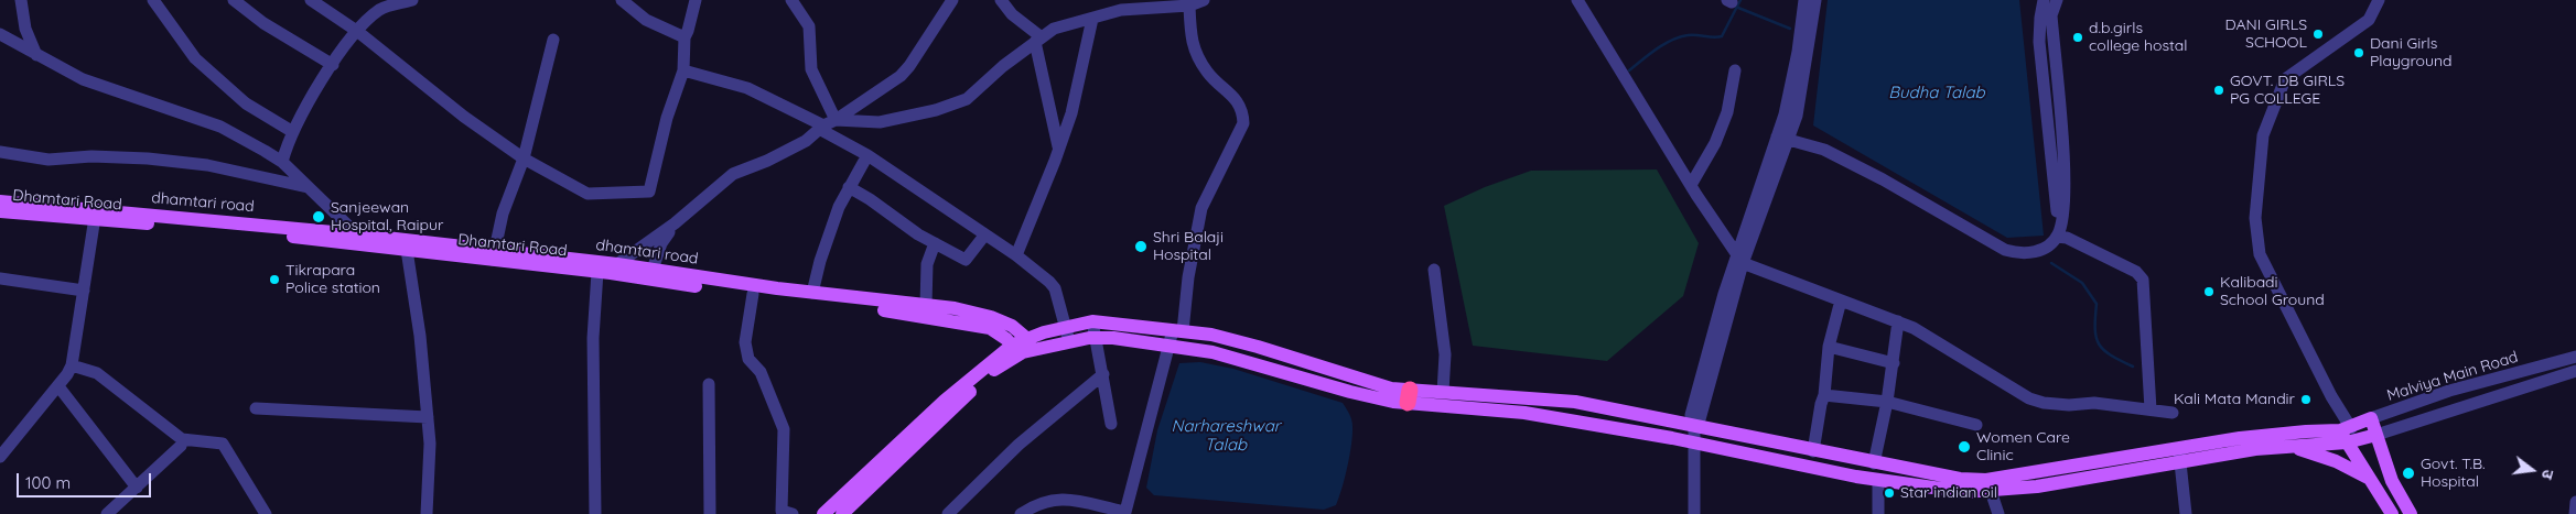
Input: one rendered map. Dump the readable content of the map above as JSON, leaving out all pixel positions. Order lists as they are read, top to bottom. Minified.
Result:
{"streets":{"main road":["Dhamtari Road","dhamtari road","Malviya Main Road"]},"crossings":[["Dhamtari Road","dhamtari road"]],"water":["Budha Talab","Narhareshwar Talab"],"places":["DANI GIRLS SCHOOL","d.b.girls college hostal","Dani Girls Playground","GOVT. DB GIRLS PG COLLEGE","Sanjeewan Hospital, Raipur","Shri Balaji Hospital","Tikrapara Police station","Kalibadi School Ground","Kali Mata Mandir","Women Care Clinic","Govt. T.B. Hospital","Star indian oil"],"scale_bar":"100 m","north":"right"}
